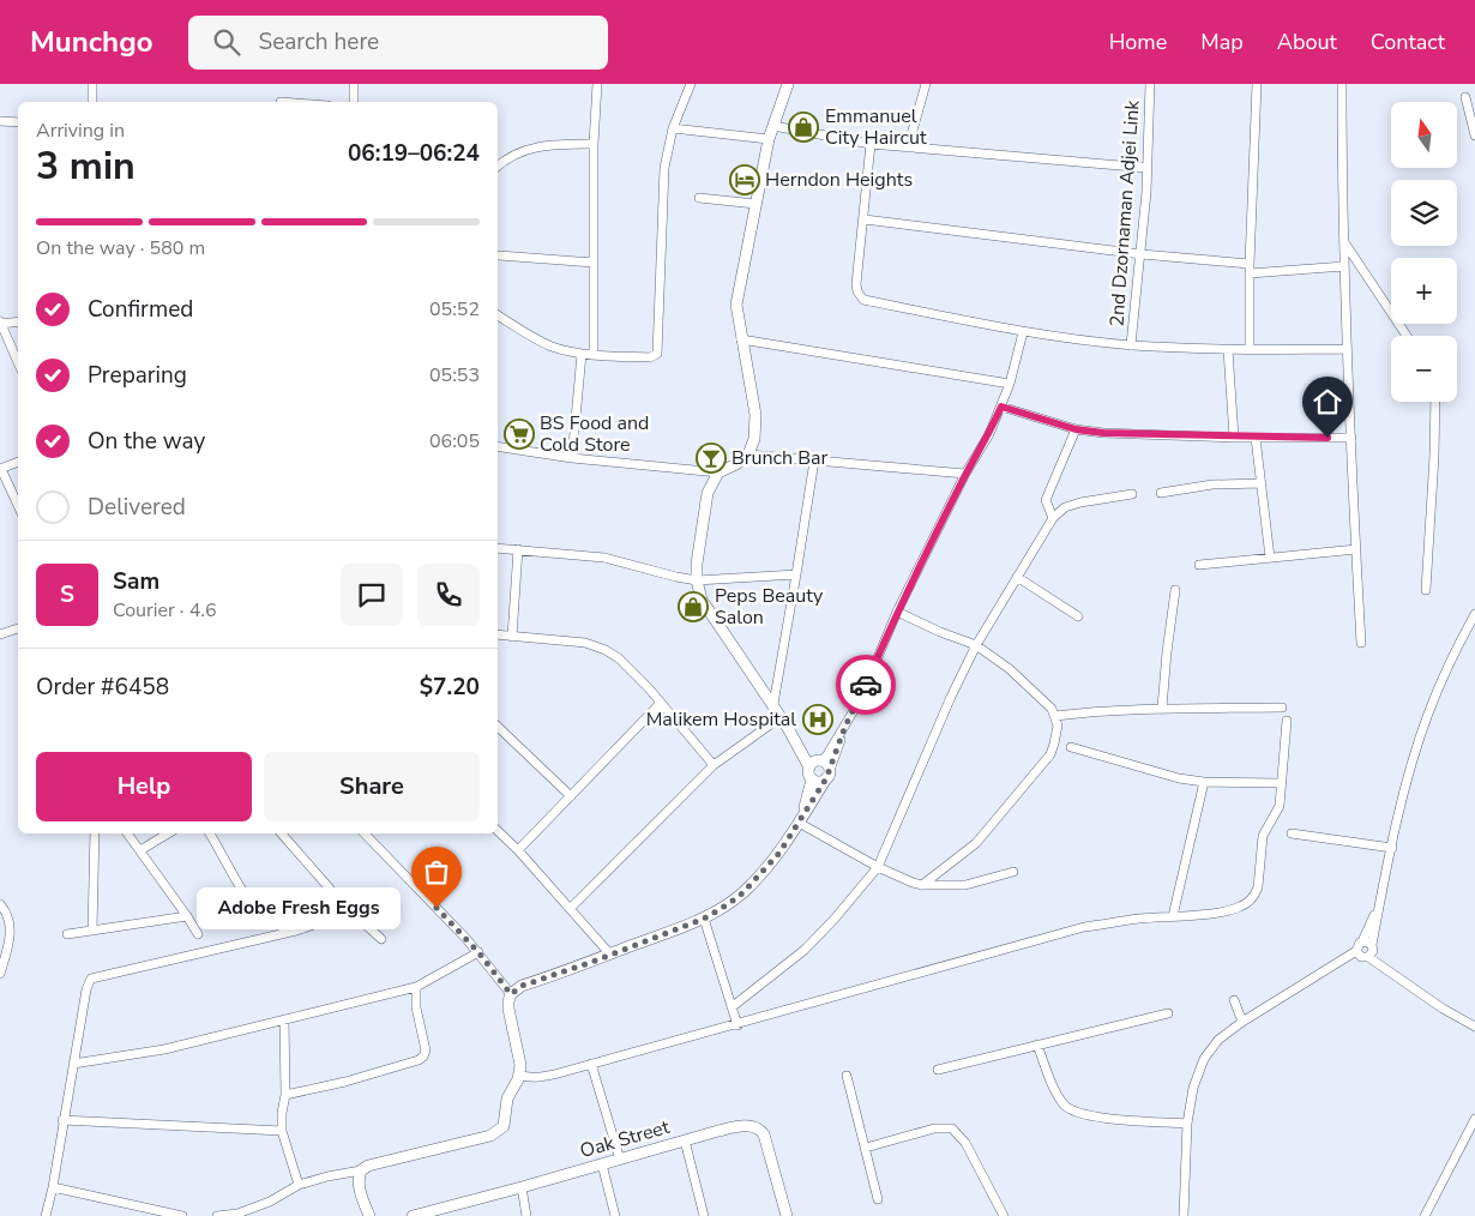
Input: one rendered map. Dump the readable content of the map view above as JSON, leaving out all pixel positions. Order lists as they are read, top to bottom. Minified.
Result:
{"streets":{"street":["2nd Dzornaman Adjei Link","Oak Street"]},"places":{"shop":["Emmanuel City Haircut","Peps Beauty Salon"],"hotel":["Herndon Heights"],"supermarket":["BS Food and Cold Store"],"bar":["Brunch Bar"],"hospital":["Malikem Hospital"],"other":["Adobe Fresh Eggs"]},"north":"top","page":{"header":"Munchgo","search":"Search here","nav":["Home","Map","About","Contact"],"map_buttons":["+","−"],"heading":["3 min","Arriving in","06:19–06:24"],"panel":["Sam","Courier · 4.6","Order #6458","$7.20"],"bar":"On the way · 580 m","list":[["Confirmed","05:52"],["Preparing","05:53"],["On the way","06:05"],"Delivered"],"round":"S","buttons":["Help","Share"],"bubble":"Adobe Fresh Eggs"}}
